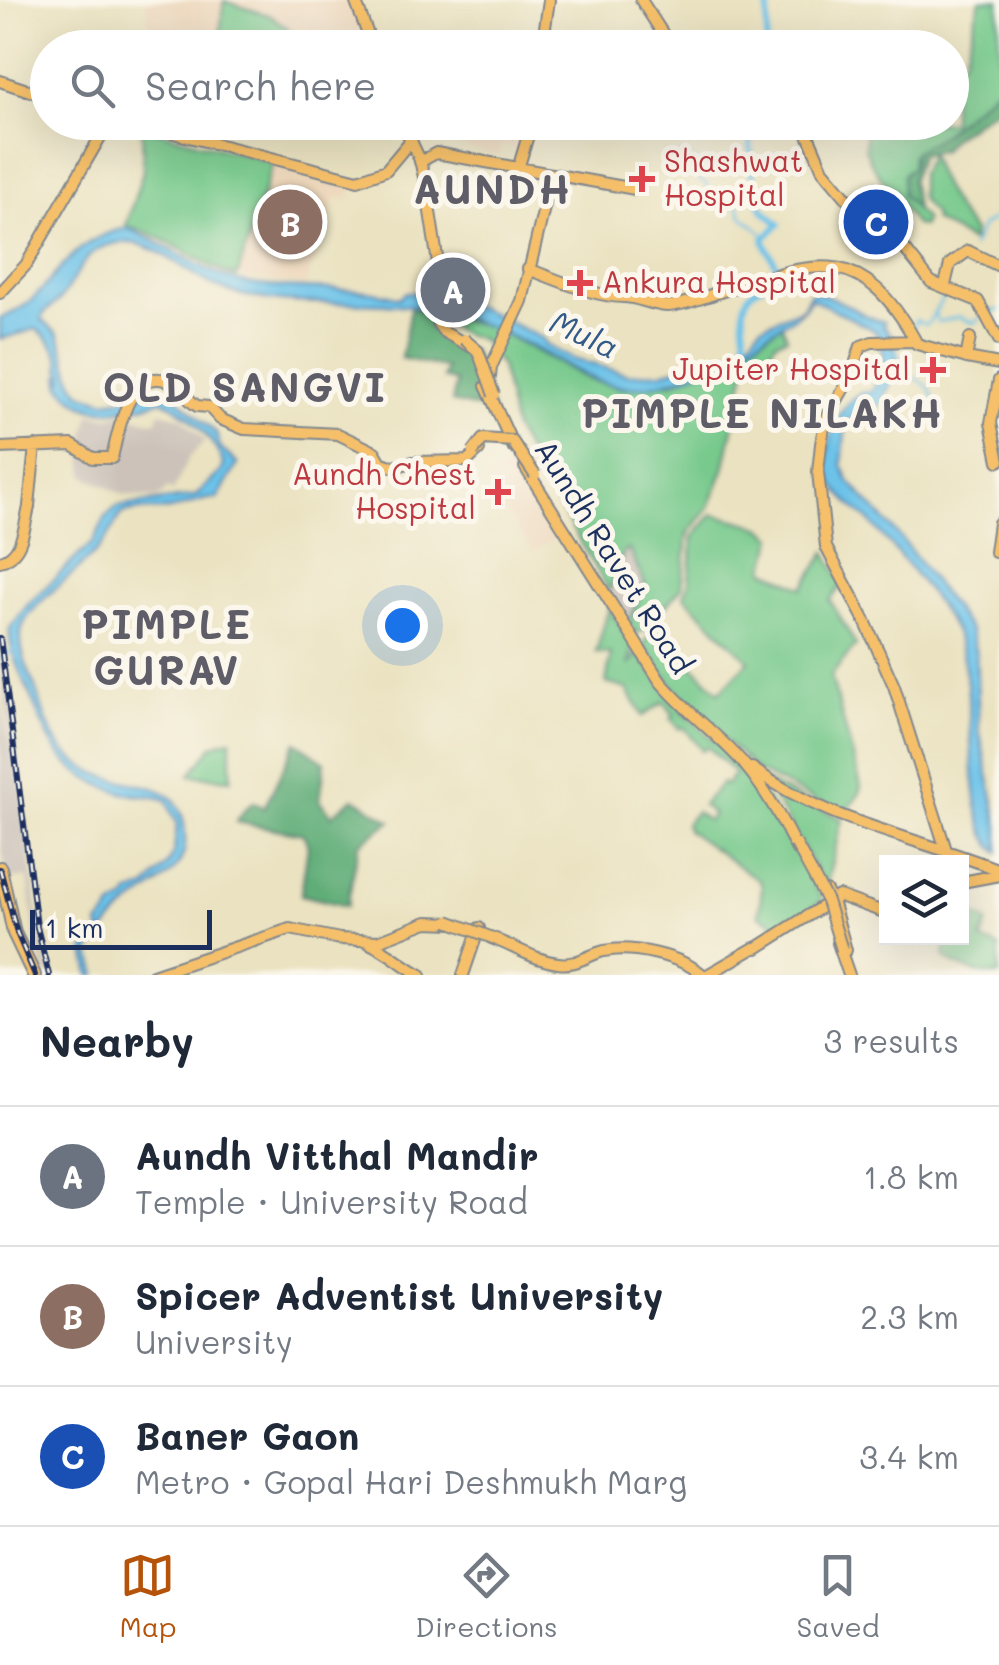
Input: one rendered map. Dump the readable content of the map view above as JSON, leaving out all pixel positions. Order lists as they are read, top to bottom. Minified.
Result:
{"streets":{"main road":["Aundh Ravet Road"]},"districts":["AUNDH","OLD SANGVI","PIMPLE NILAKH","PIMPLE GURAV"],"water":["Mula"],"places":{"health":["Shashwat Hospital","Ankura Hospital","Jupiter Hospital","Aundh Chest Hospital"]},"scale_bar":"1 km","page":{"search":"Search here","pins":["B","C","A"],"scale":"1 km","heading":["Nearby","3 results"],"list":[{"mark":"A","name":"Aundh Vitthal Mandir","note":"Temple · University Road","value":"1.8 km"},{"mark":"B","name":"Spicer Adventist University","note":"University","value":"2.3 km"},{"mark":"C","name":"Baner Gaon","note":"Metro · Gopal Hari Deshmukh Marg","value":"3.4 km"}],"nav":["Map","Directions","Saved"]}}
